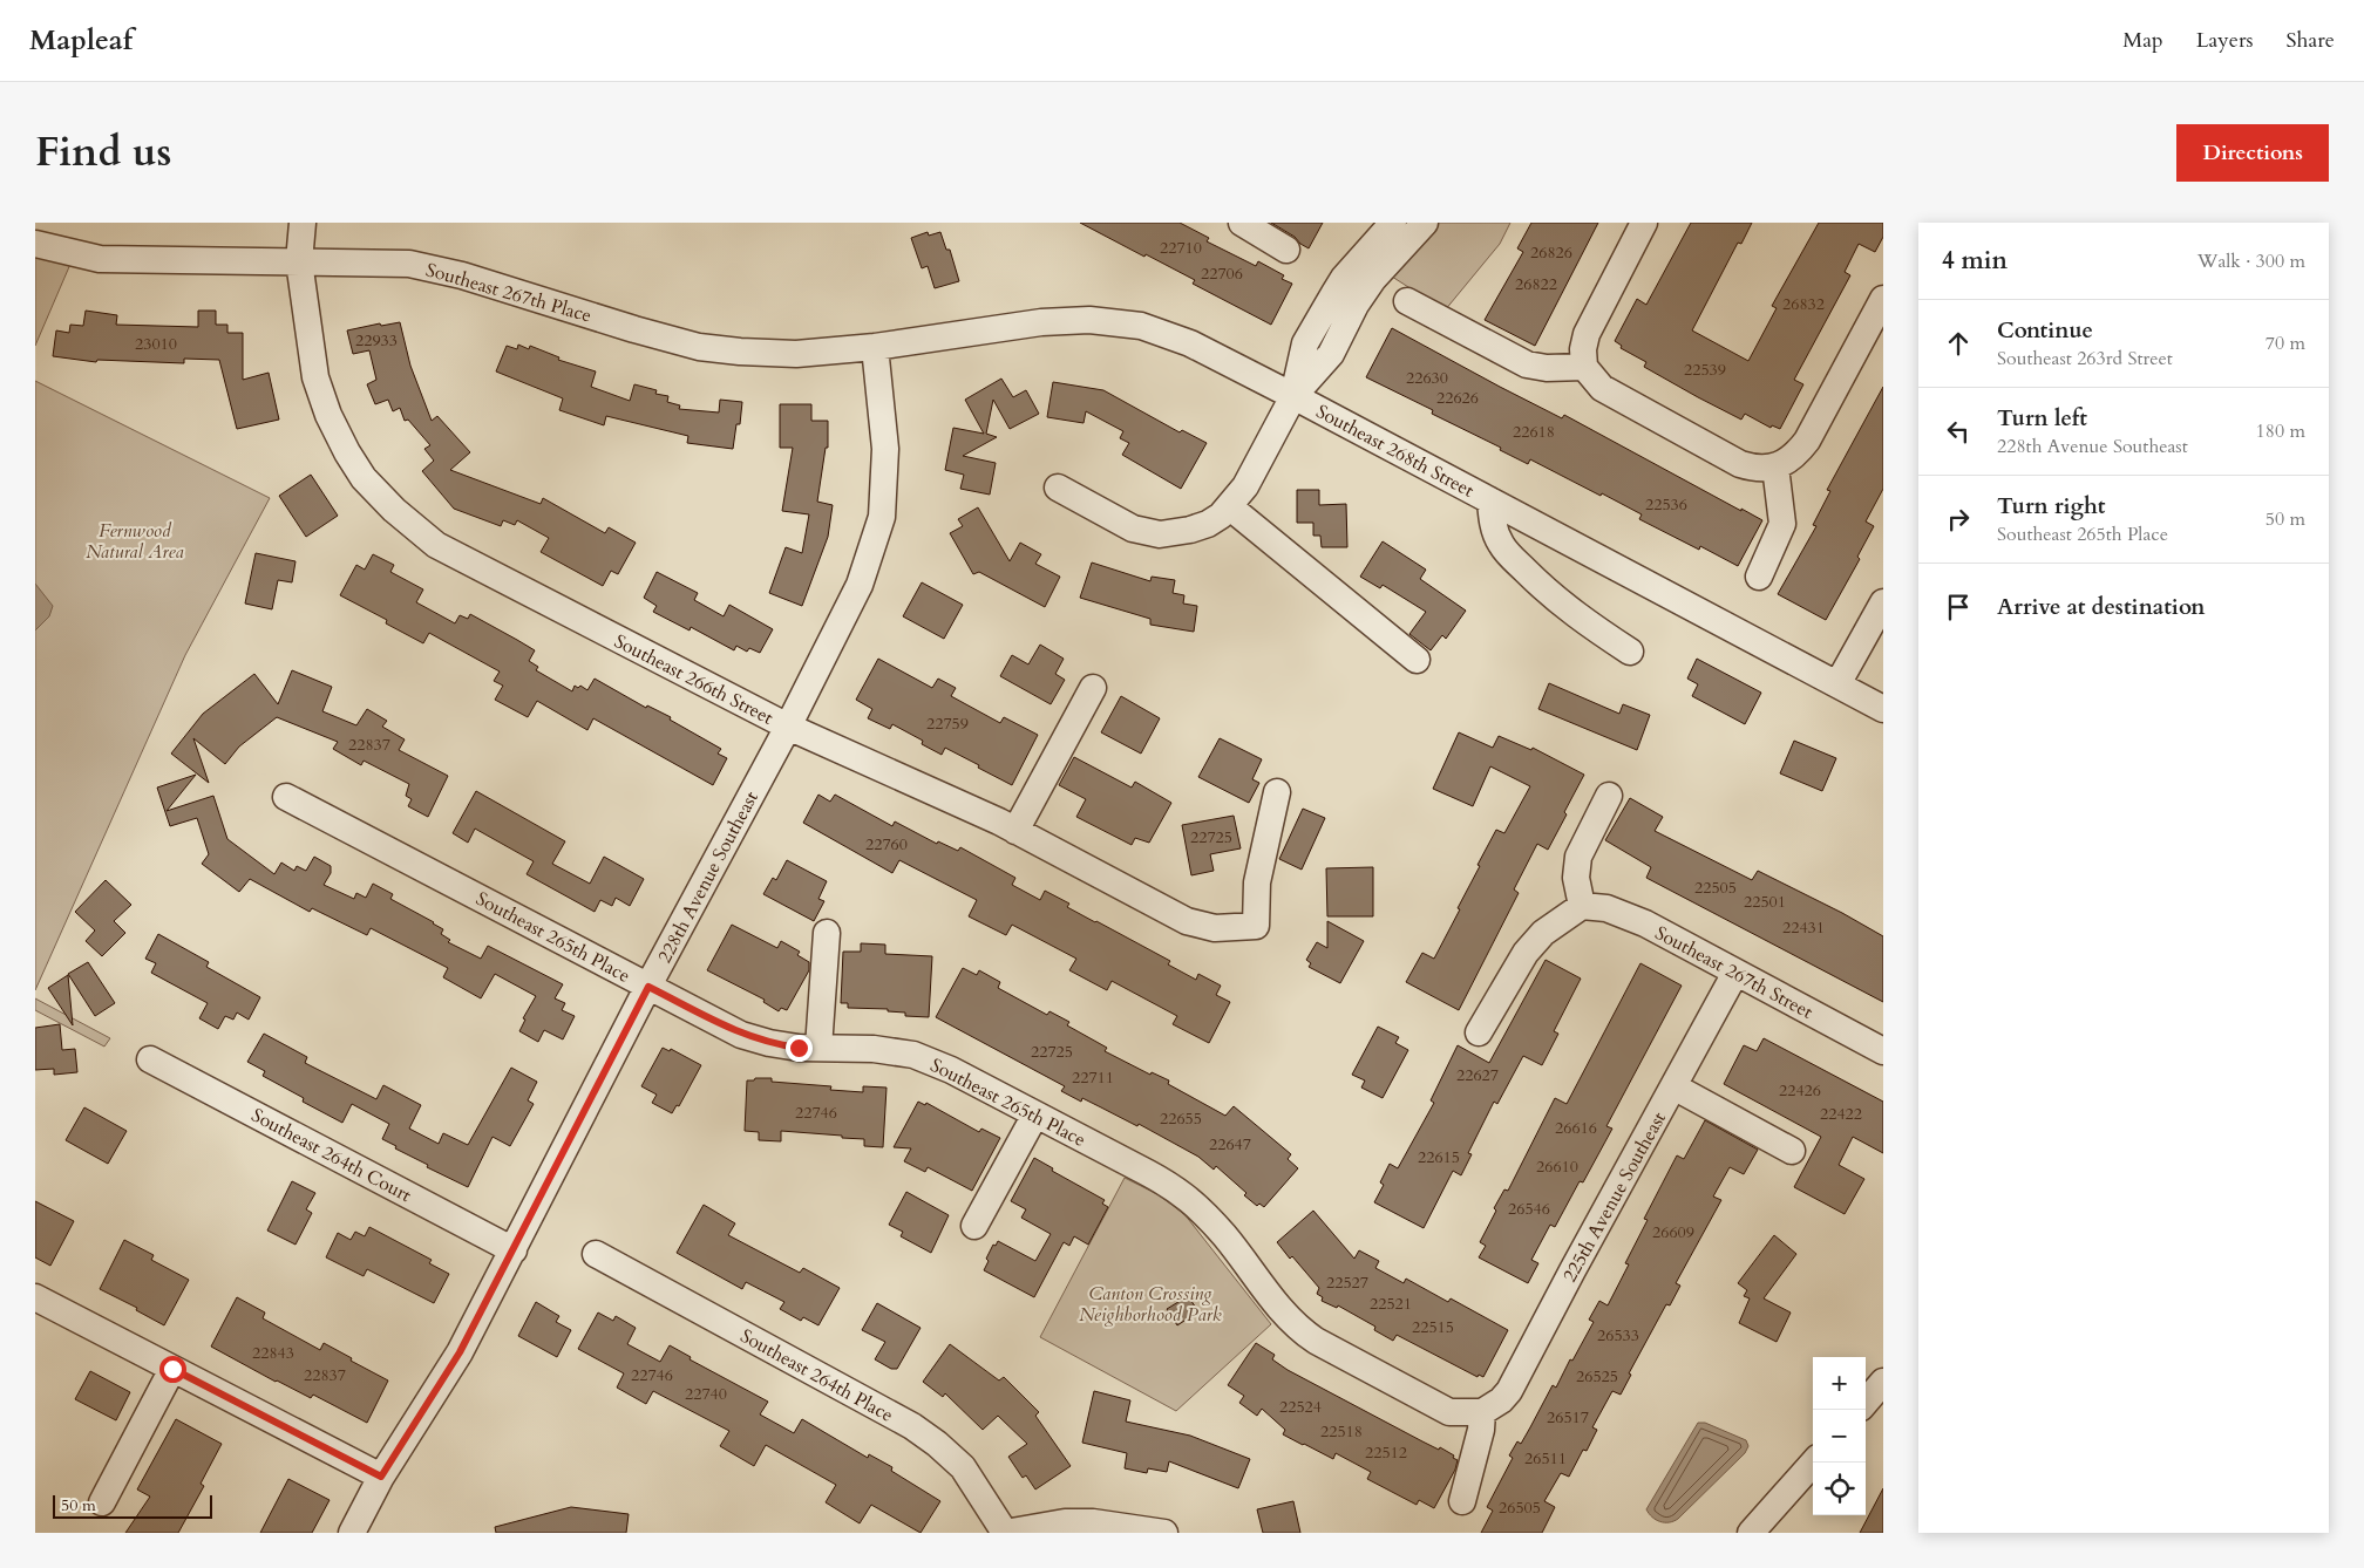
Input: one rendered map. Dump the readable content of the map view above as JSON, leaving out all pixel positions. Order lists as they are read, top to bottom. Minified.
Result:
{"streets":{"street":["Southeast 267th Place","Southeast 268th Street","Southeast 266th Street","228th Avenue Southeast","Southeast 265th Place","Southeast 267th Street","Southeast 264th Court","225th Avenue Southeast","Southeast 264th Place"]},"crossings":[["Southeast 267th Place","Southeast 268th Street"],["Southeast 267th Place","Southeast 266th Street"],["Southeast 267th Place","228th Avenue Southeast"],["Southeast 268th Street","228th Avenue Southeast"],["Southeast 266th Street","228th Avenue Southeast"],["228th Avenue Southeast","Southeast 265th Place"],["228th Avenue Southeast","Southeast 264th Court"],["Southeast 265th Place","225th Avenue Southeast"],["Southeast 267th Street","225th Avenue Southeast"]],"parks":["Fernwood Natural Area","Canton Crossing Neighborhood Park"],"house_numbers":["22710","26826","22706","26822","26832","22933","23010","22539","22630","22626","22618","22536","22759","22837","22725","22760","22505","22501","22431","22725","22627","22711","22426","22746","22422","22655","26616","22647","22615","26610","26546","26609","22527","22521","22515","26533","22843","22837","22746","26525","22740","22524","26517","22518","22512","26511","26505"],"scale_bar":"50 m","page":{"header":"Mapleaf","nav":["Map","Layers","Share"],"title":"Find us","buttons":"Directions","heading":["4 min","Walk · 300 m"],"list":[["Continue","Southeast 263rd Street","70 m"],["Turn left","228th Avenue Southeast","180 m"],["Turn right","Southeast 265th Place","50 m"],"Arrive at destination"],"map_buttons":["+","−"],"scale":"50 m"}}
